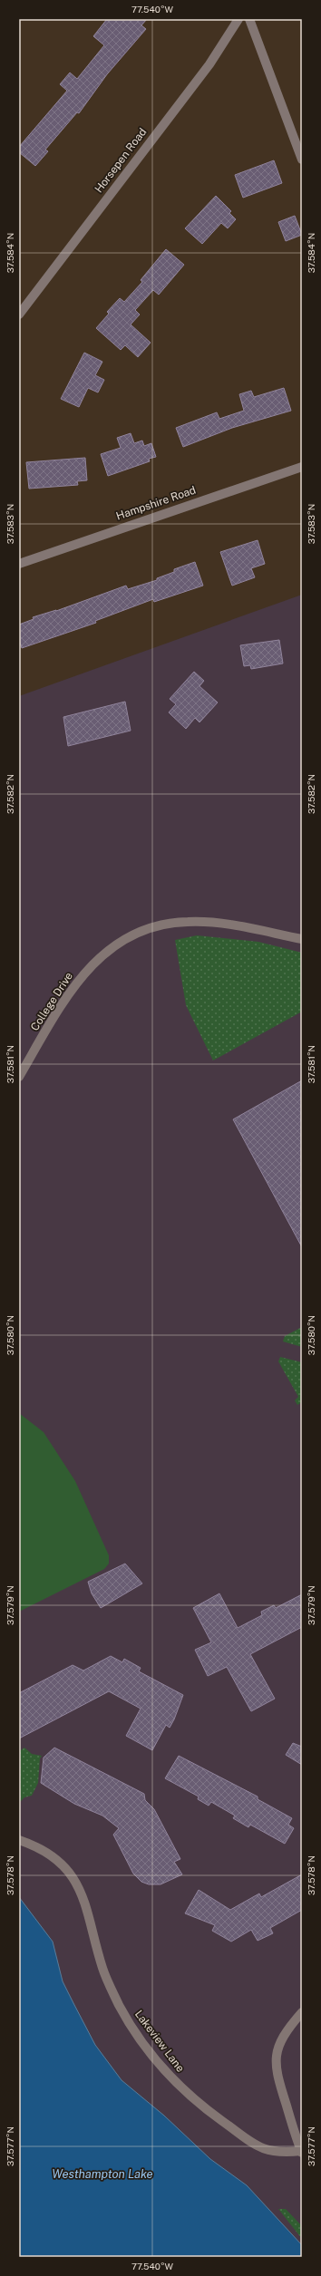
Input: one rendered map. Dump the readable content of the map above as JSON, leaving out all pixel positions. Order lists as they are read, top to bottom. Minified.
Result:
{"streets":{"street":["Horsepen Road","Hampshire Road","College Drive","Lakeview Lane"]},"water":["Westhampton Lake"],"coordinates":["77.540°W","37.584°N","37.583°N","37.582°N","37.581°N","37.580°N","37.579°N","37.578°N","37.577°N"]}
